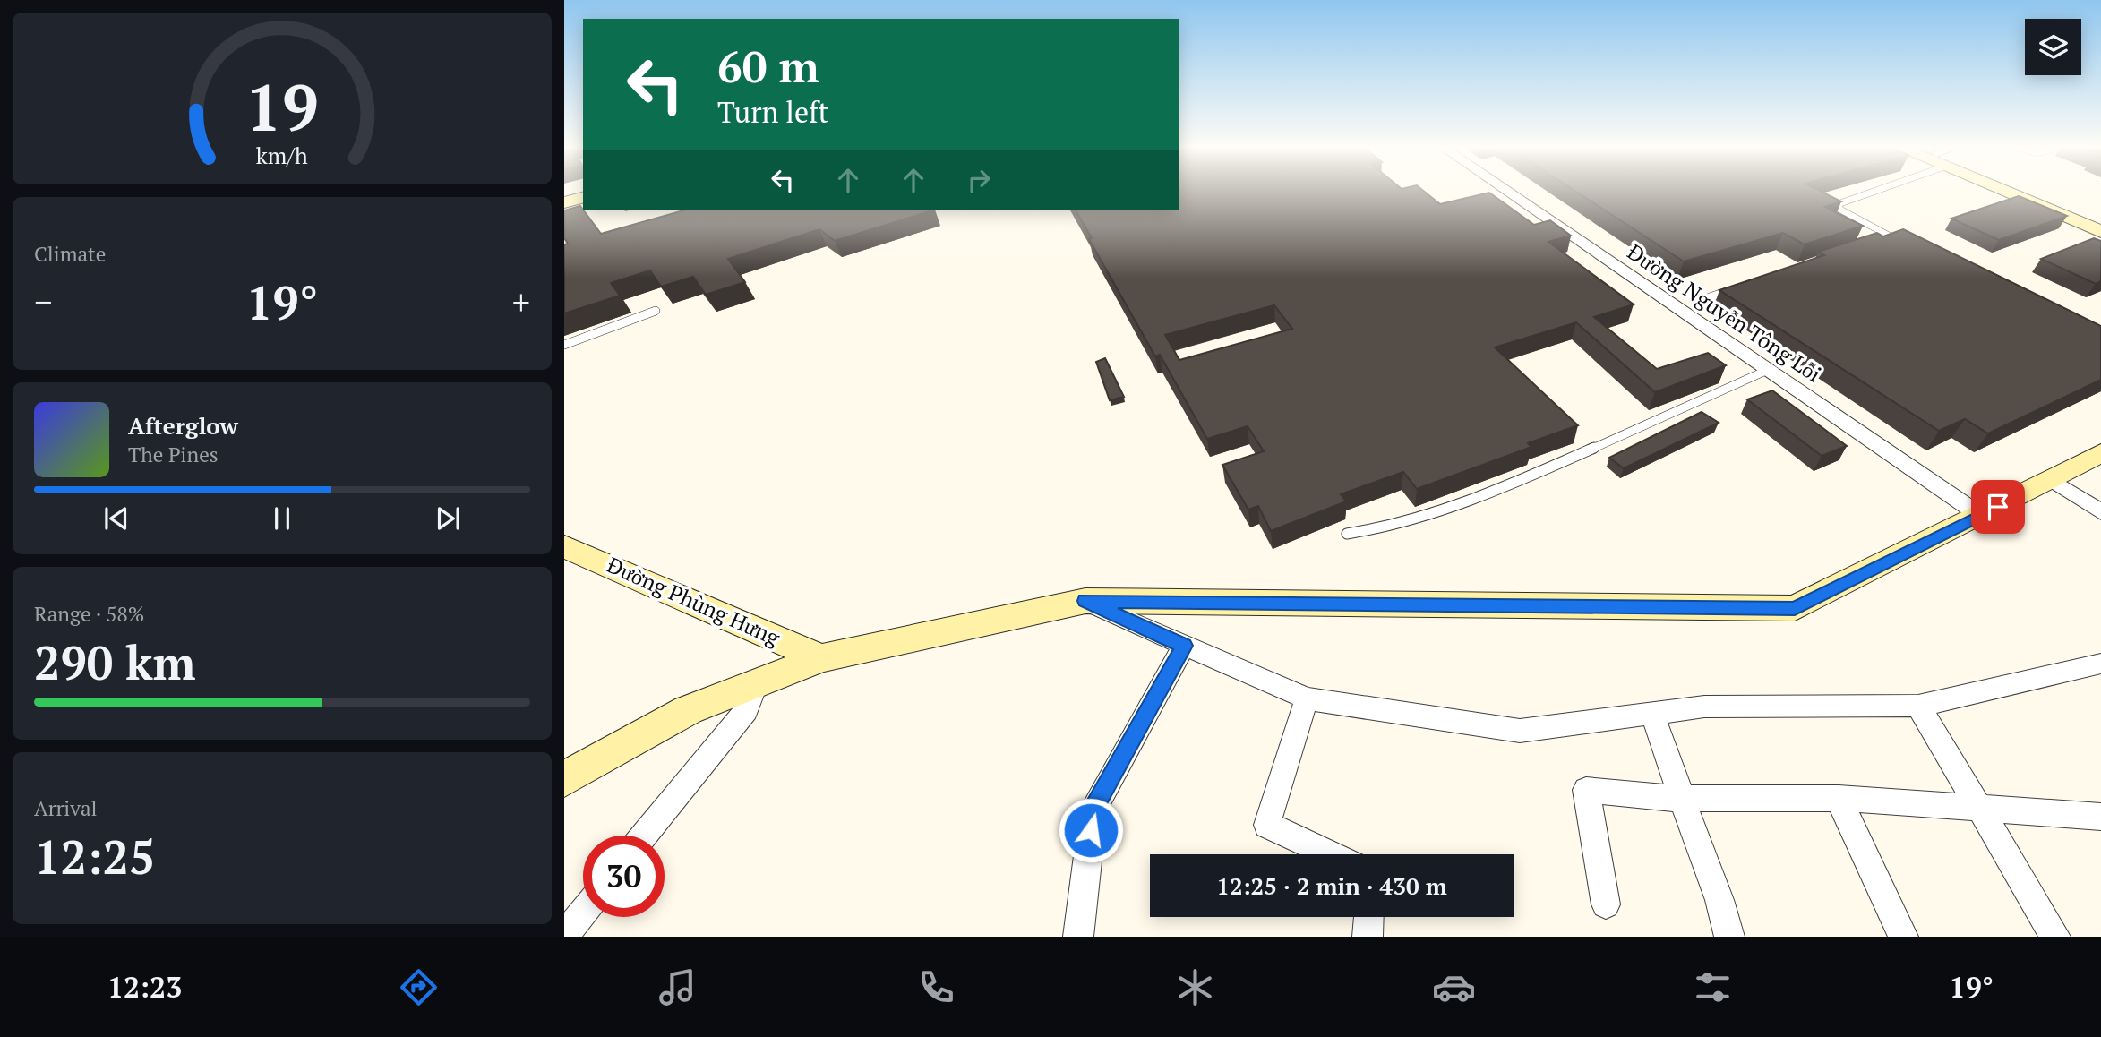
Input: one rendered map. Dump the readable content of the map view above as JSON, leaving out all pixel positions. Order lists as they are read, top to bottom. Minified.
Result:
{"streets":{"street":["Đường Nguyễn Tông Lỗi","Đường Phùng Hưng"]},"page":{"turn":["60 m","Turn left"],"tile":["Climate",["Range · 58%","290 km"],["Arrival","12:25"]],"heat":["−","19°","+"],"song":["Afterglow","The Pines"],"limit":"30","trip":"12:25 · 2 min · 430 m","tabs":["12:23","19°"],"gauge":["19","km/h"]}}
